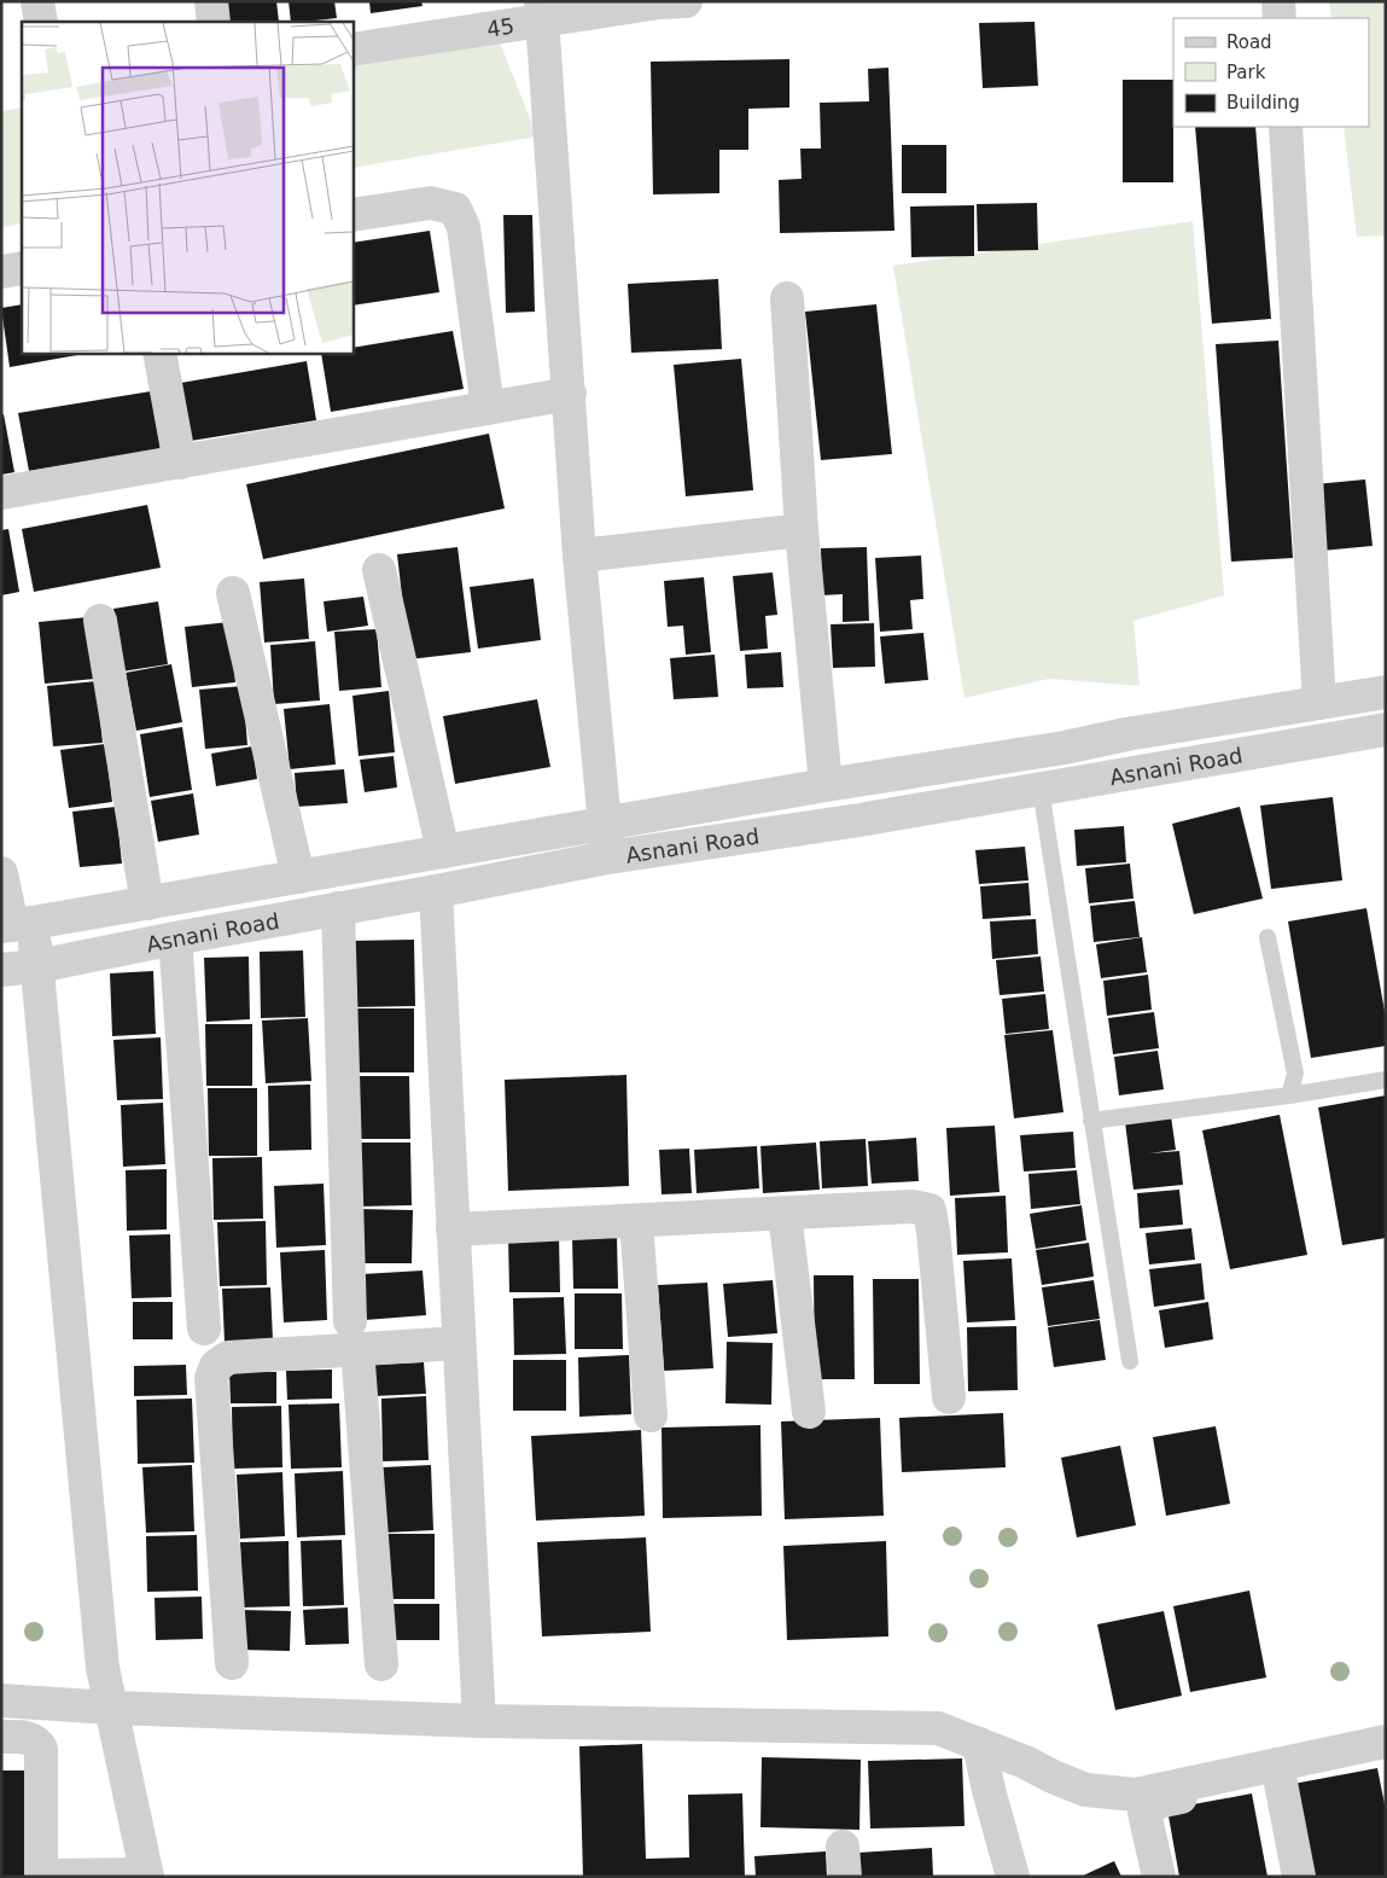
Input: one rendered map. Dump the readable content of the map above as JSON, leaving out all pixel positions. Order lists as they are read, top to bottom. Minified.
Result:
{"streets":{"street":["45","Asnani Road"]},"legend":["Road","Park","Building"]}
